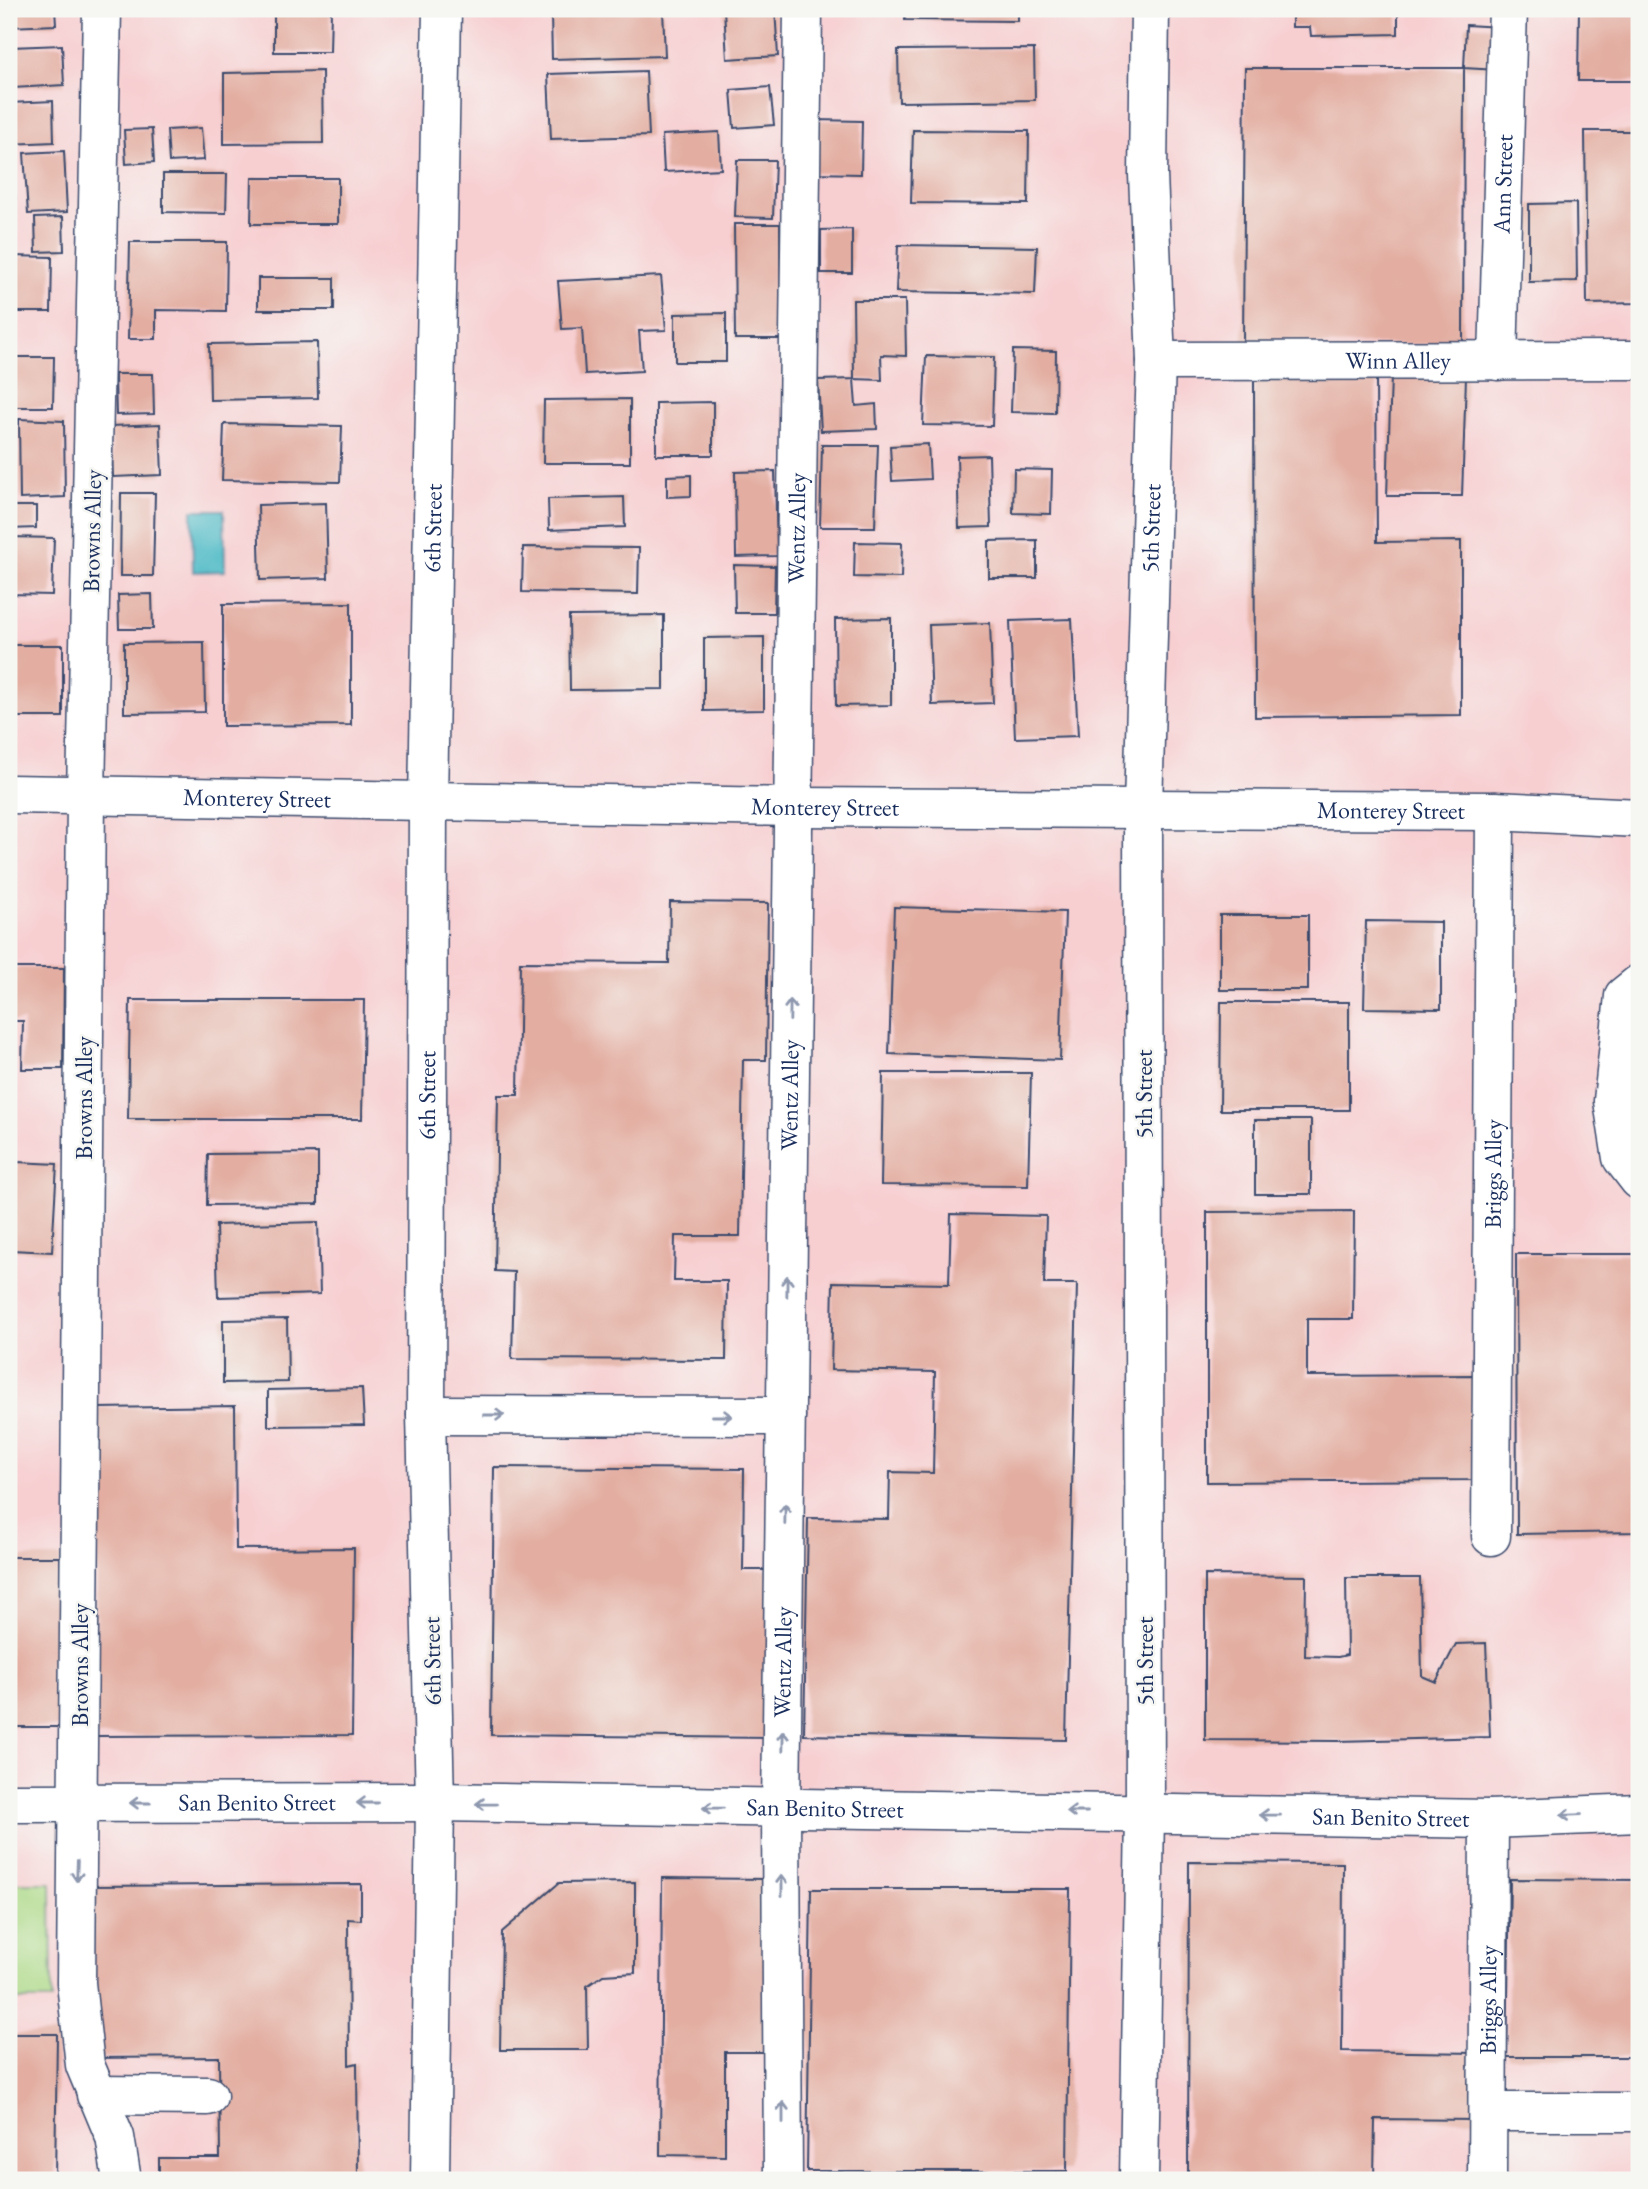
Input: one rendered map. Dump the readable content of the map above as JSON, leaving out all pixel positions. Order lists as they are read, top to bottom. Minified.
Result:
{"streets":{"street":["Ann Street","Winn Alley","5th Street","6th Street","Wentz Alley","Browns Alley","Monterey Street","Briggs Alley","San Benito Street"]},"crossings":[["Ann Street","Winn Alley"],["Winn Alley","5th Street"],["5th Street","Monterey Street"],["5th Street","San Benito Street"],["6th Street","Monterey Street"],["6th Street","San Benito Street"],["Wentz Alley","Monterey Street"],["Wentz Alley","San Benito Street"],["Browns Alley","Monterey Street"],["Browns Alley","San Benito Street"],["Monterey Street","Briggs Alley"],["Briggs Alley","San Benito Street"]],"one_way":["Wentz Alley","San Benito Street"]}
